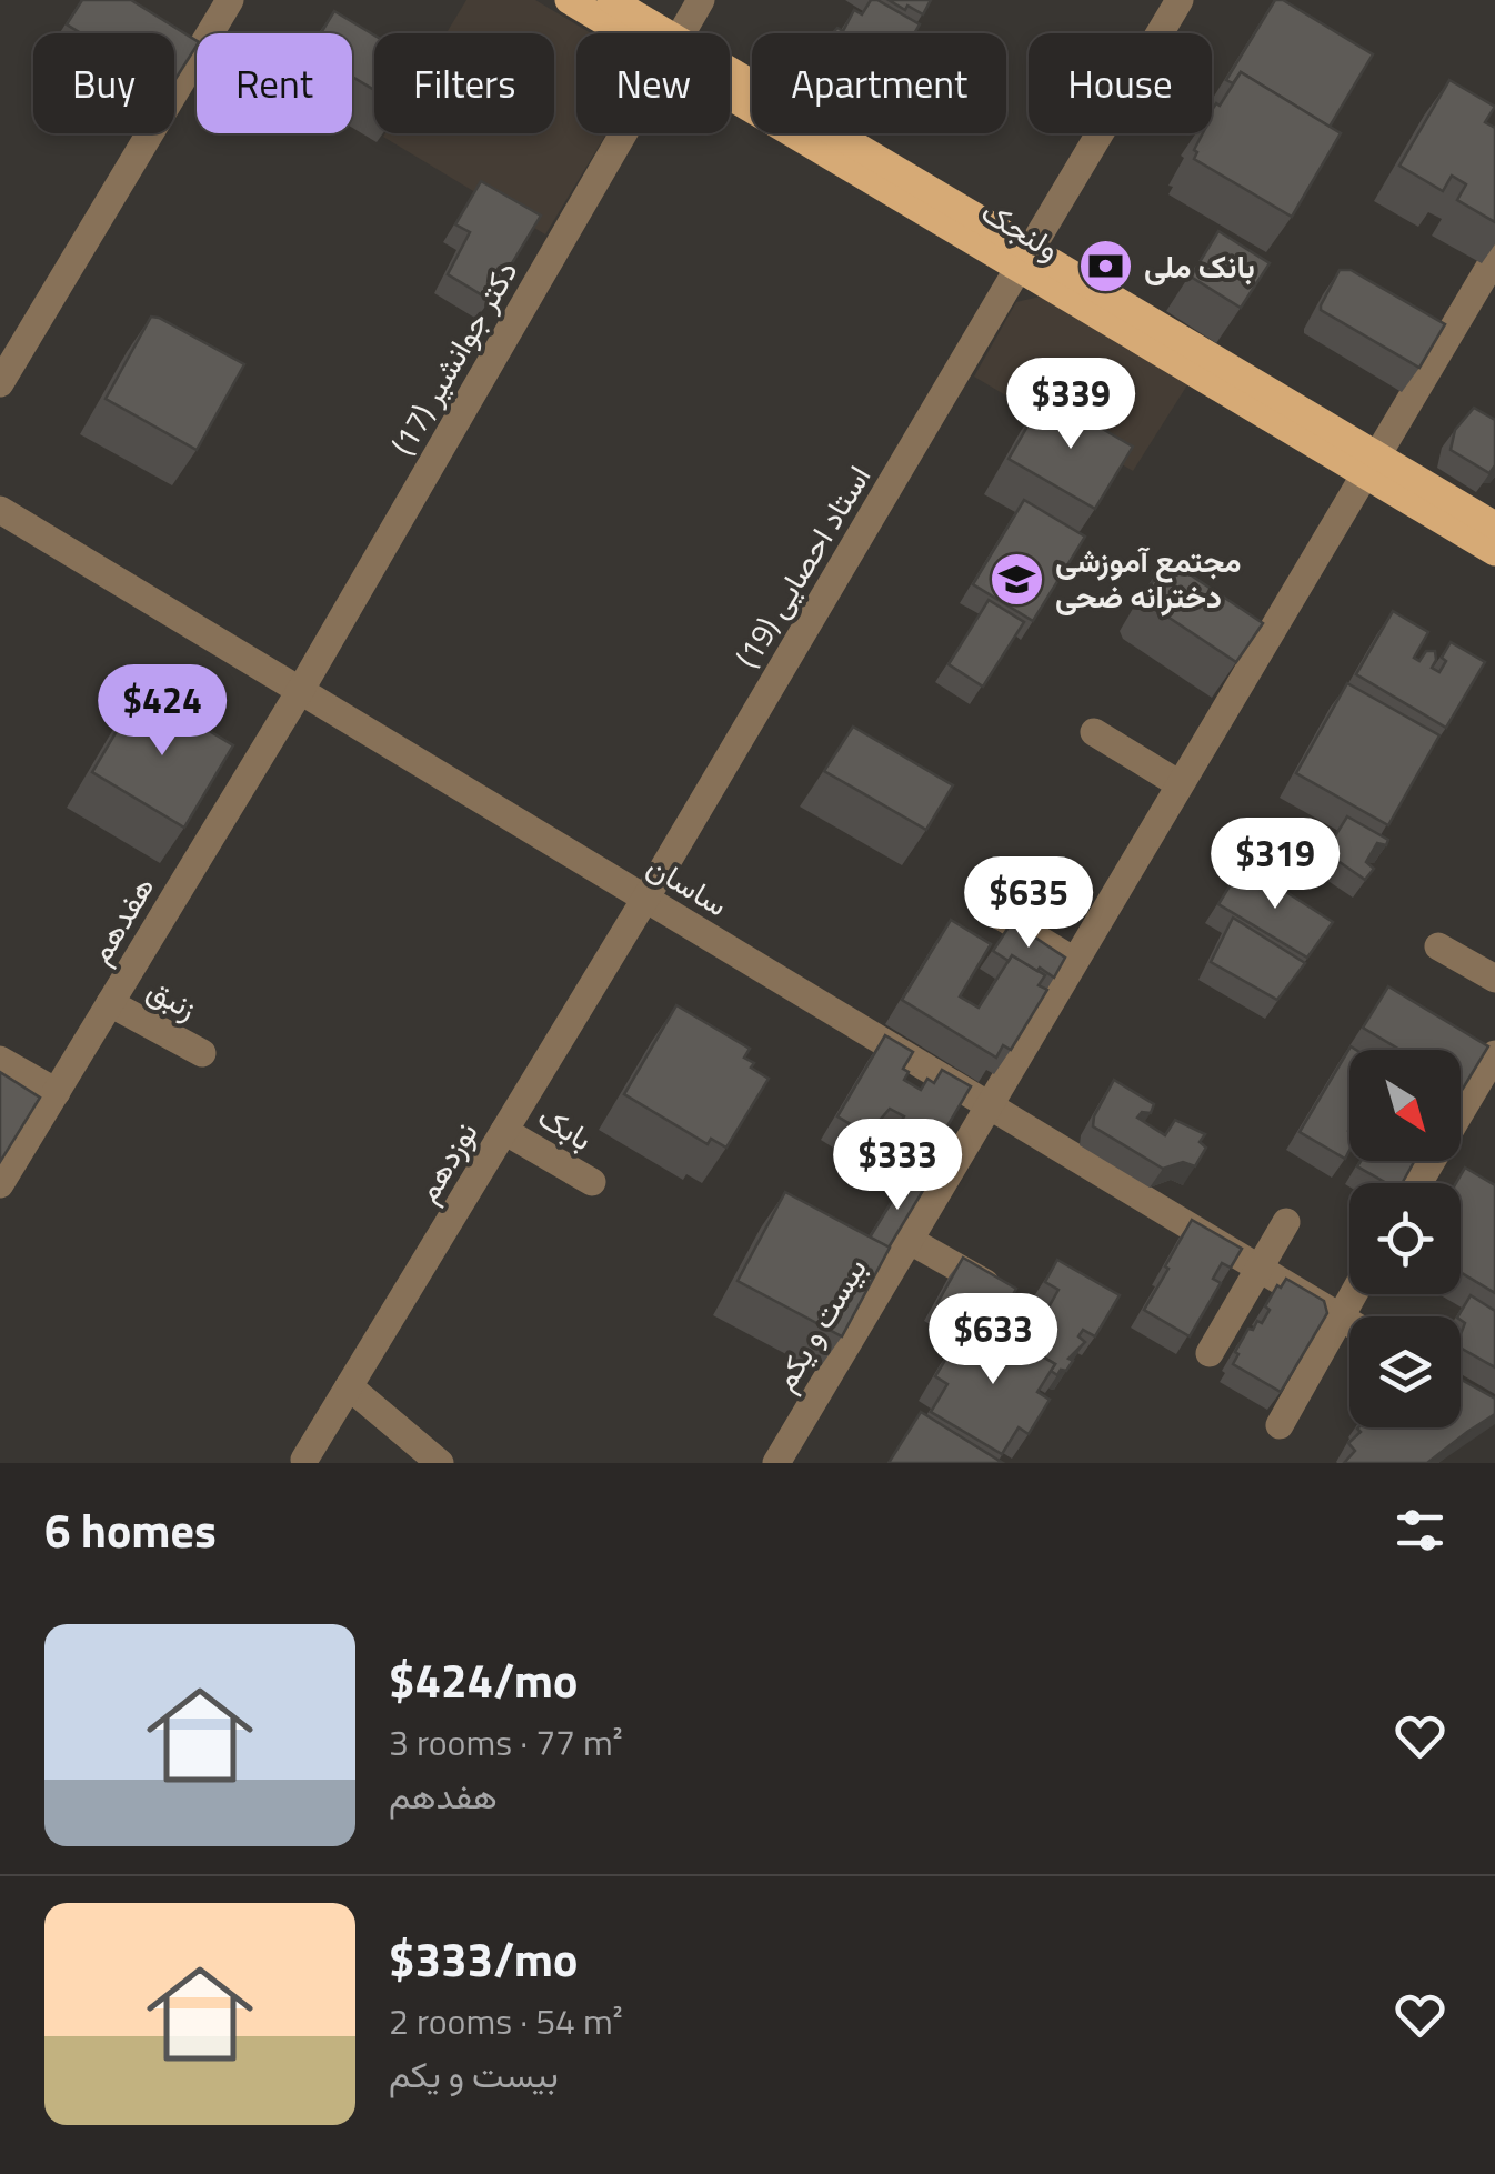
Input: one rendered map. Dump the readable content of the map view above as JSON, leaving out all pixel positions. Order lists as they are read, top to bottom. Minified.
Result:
{"streets":{"main road":["ولنجک"],"street":["دکتر جوانشیر (17)","استاد احصایی (19)","ساسان","هفدهم","زنبق","بابک","نوزدهم","بیست و یکم"]},"crossings":[["ولنجک","استاد احصایی (19)"],["ولنجک","بیست و یکم"],["دکتر جوانشیر (17)","ساسان"],["دکتر جوانشیر (17)","هفدهم"],["استاد احصایی (19)","ساسان"],["استاد احصایی (19)","نوزدهم"],["ساسان","هفدهم"],["ساسان","نوزدهم"],["ساسان","بیست و یکم"],["هفدهم","زنبق"],["بابک","نوزدهم"]],"places":{"bank":["بانک ملی"],"school or university":["مجتمع آموزشی دخترانه ضحی"]},"north":"bottom right","page":{"chip":["Buy","Rent","Filters","New","Apartment","House"],"price":["$339","$424","$319","$635","$333","$633"],"heading":"6 homes","list":[{"name":"$424/mo","note":"3 rooms · 77 m² · هفدهم"},{"name":"$333/mo","note":"2 rooms · 54 m² · بیست و یکم"}]}}
